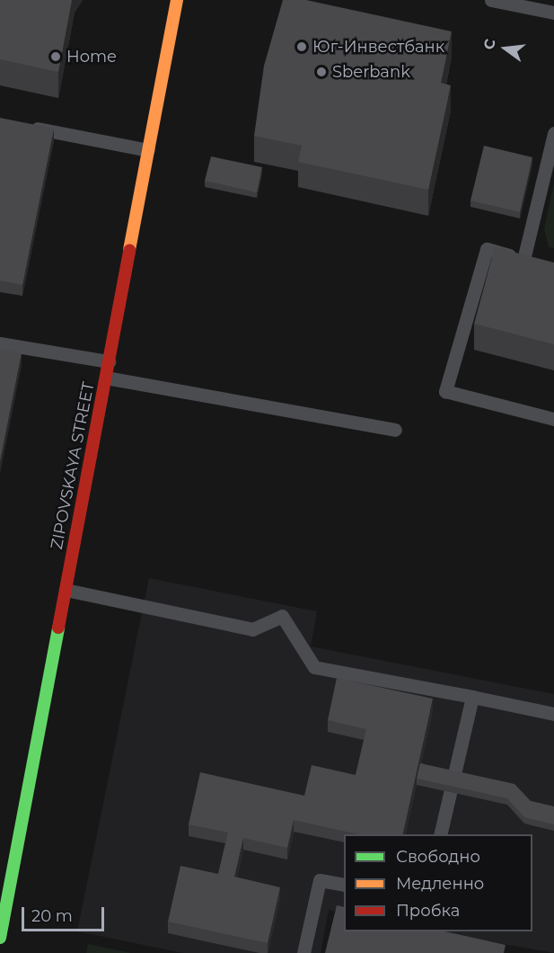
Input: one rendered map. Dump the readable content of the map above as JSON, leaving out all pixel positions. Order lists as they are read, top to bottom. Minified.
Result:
{"streets":{"street":["ZIPOVSKAYA STREET"]},"places":["Юг-Инвестбанк","Home","Sberbank"],"legend":["Свободно","Медленно","Пробка"],"scale_bar":"20 m","north":"left"}
